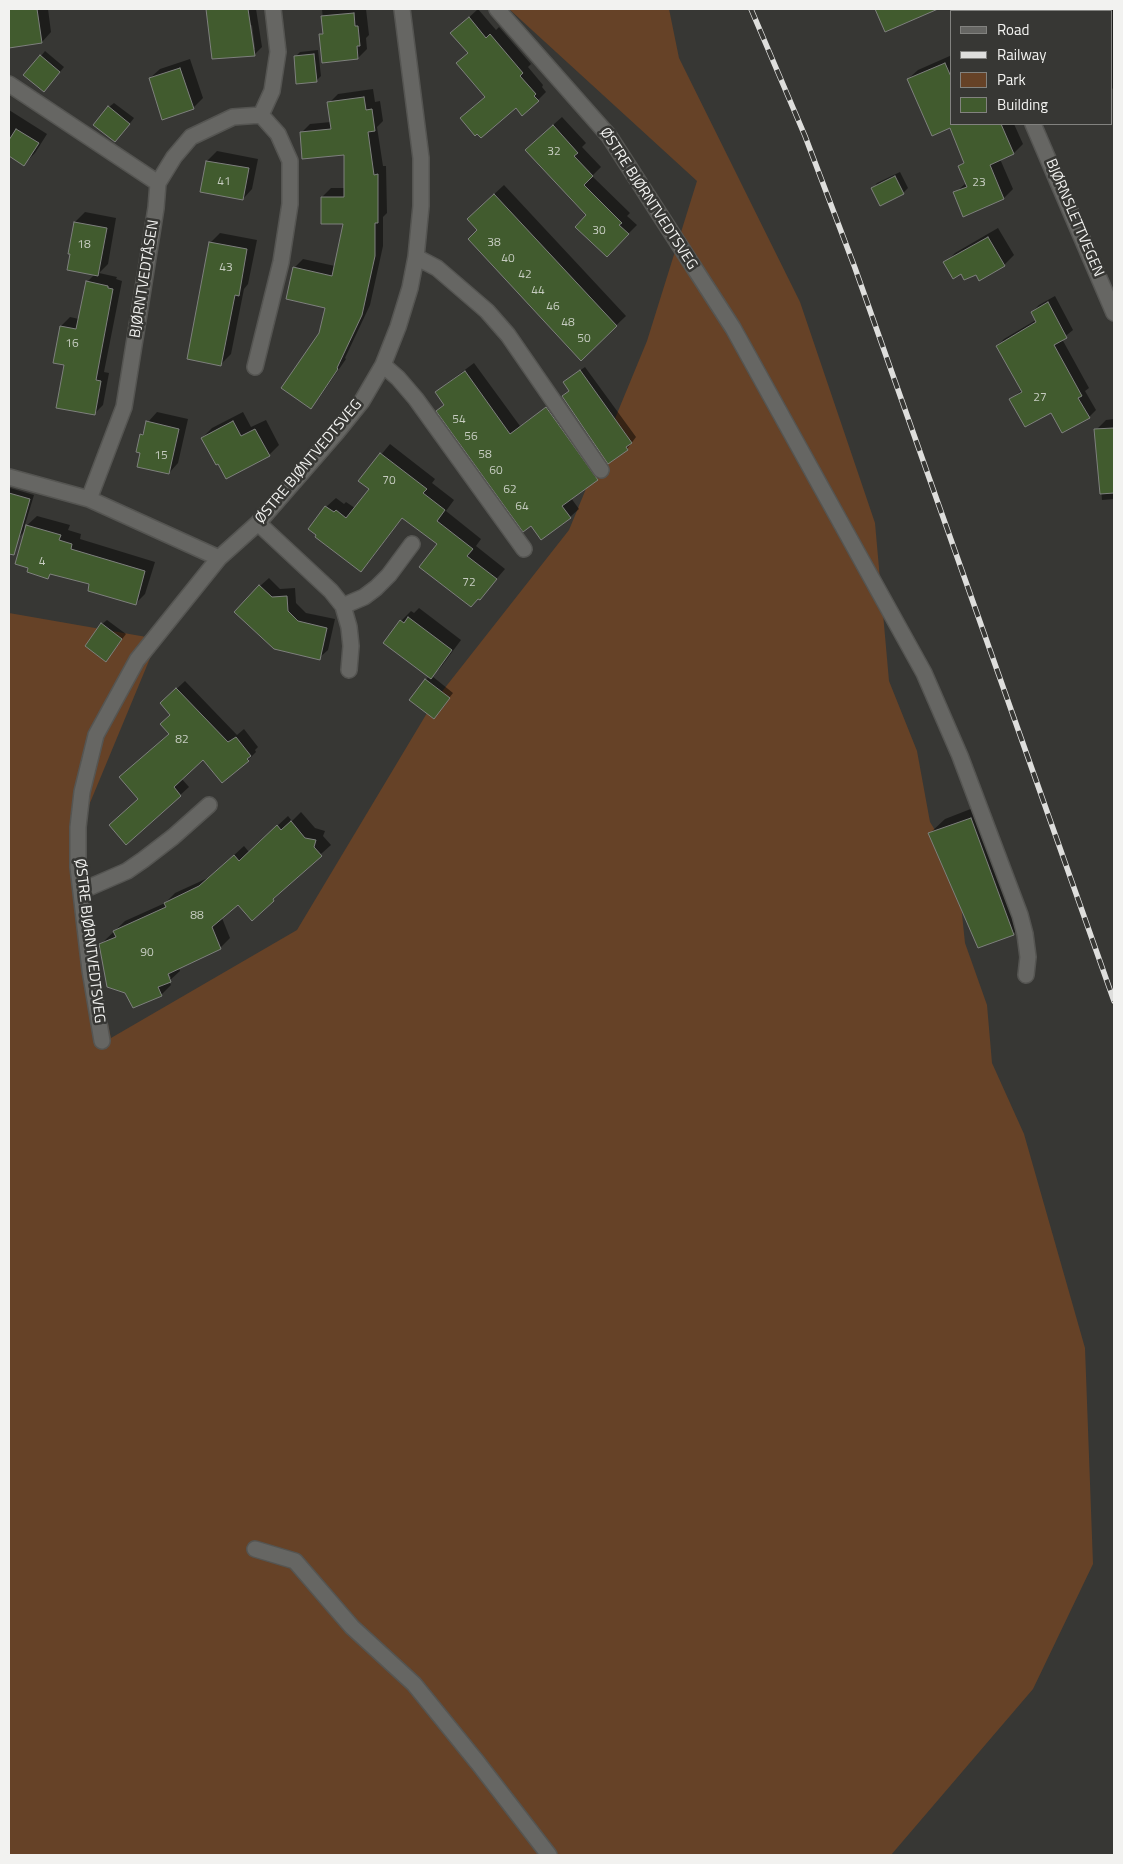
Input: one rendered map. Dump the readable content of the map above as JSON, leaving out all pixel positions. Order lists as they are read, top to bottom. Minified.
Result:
{"streets":{"street":["ØSTRE BJØRNTVEDTSVEG","BJØRNSLETTVEGEN","BJØRNTVEDTÅSEN","ØSTRE BJØNTVEDTSVEG"]},"crossings":[["ØSTRE BJØRNTVEDTSVEG","ØSTRE BJØNTVEDTSVEG"]],"house_numbers":["32","41","23","30","38","18","40","43","42","44","46","48","50","16","27","54","56","58","15","60","70","62","64","4","72","82","88","90"],"legend":["Road","Railway","Park","Building"]}
